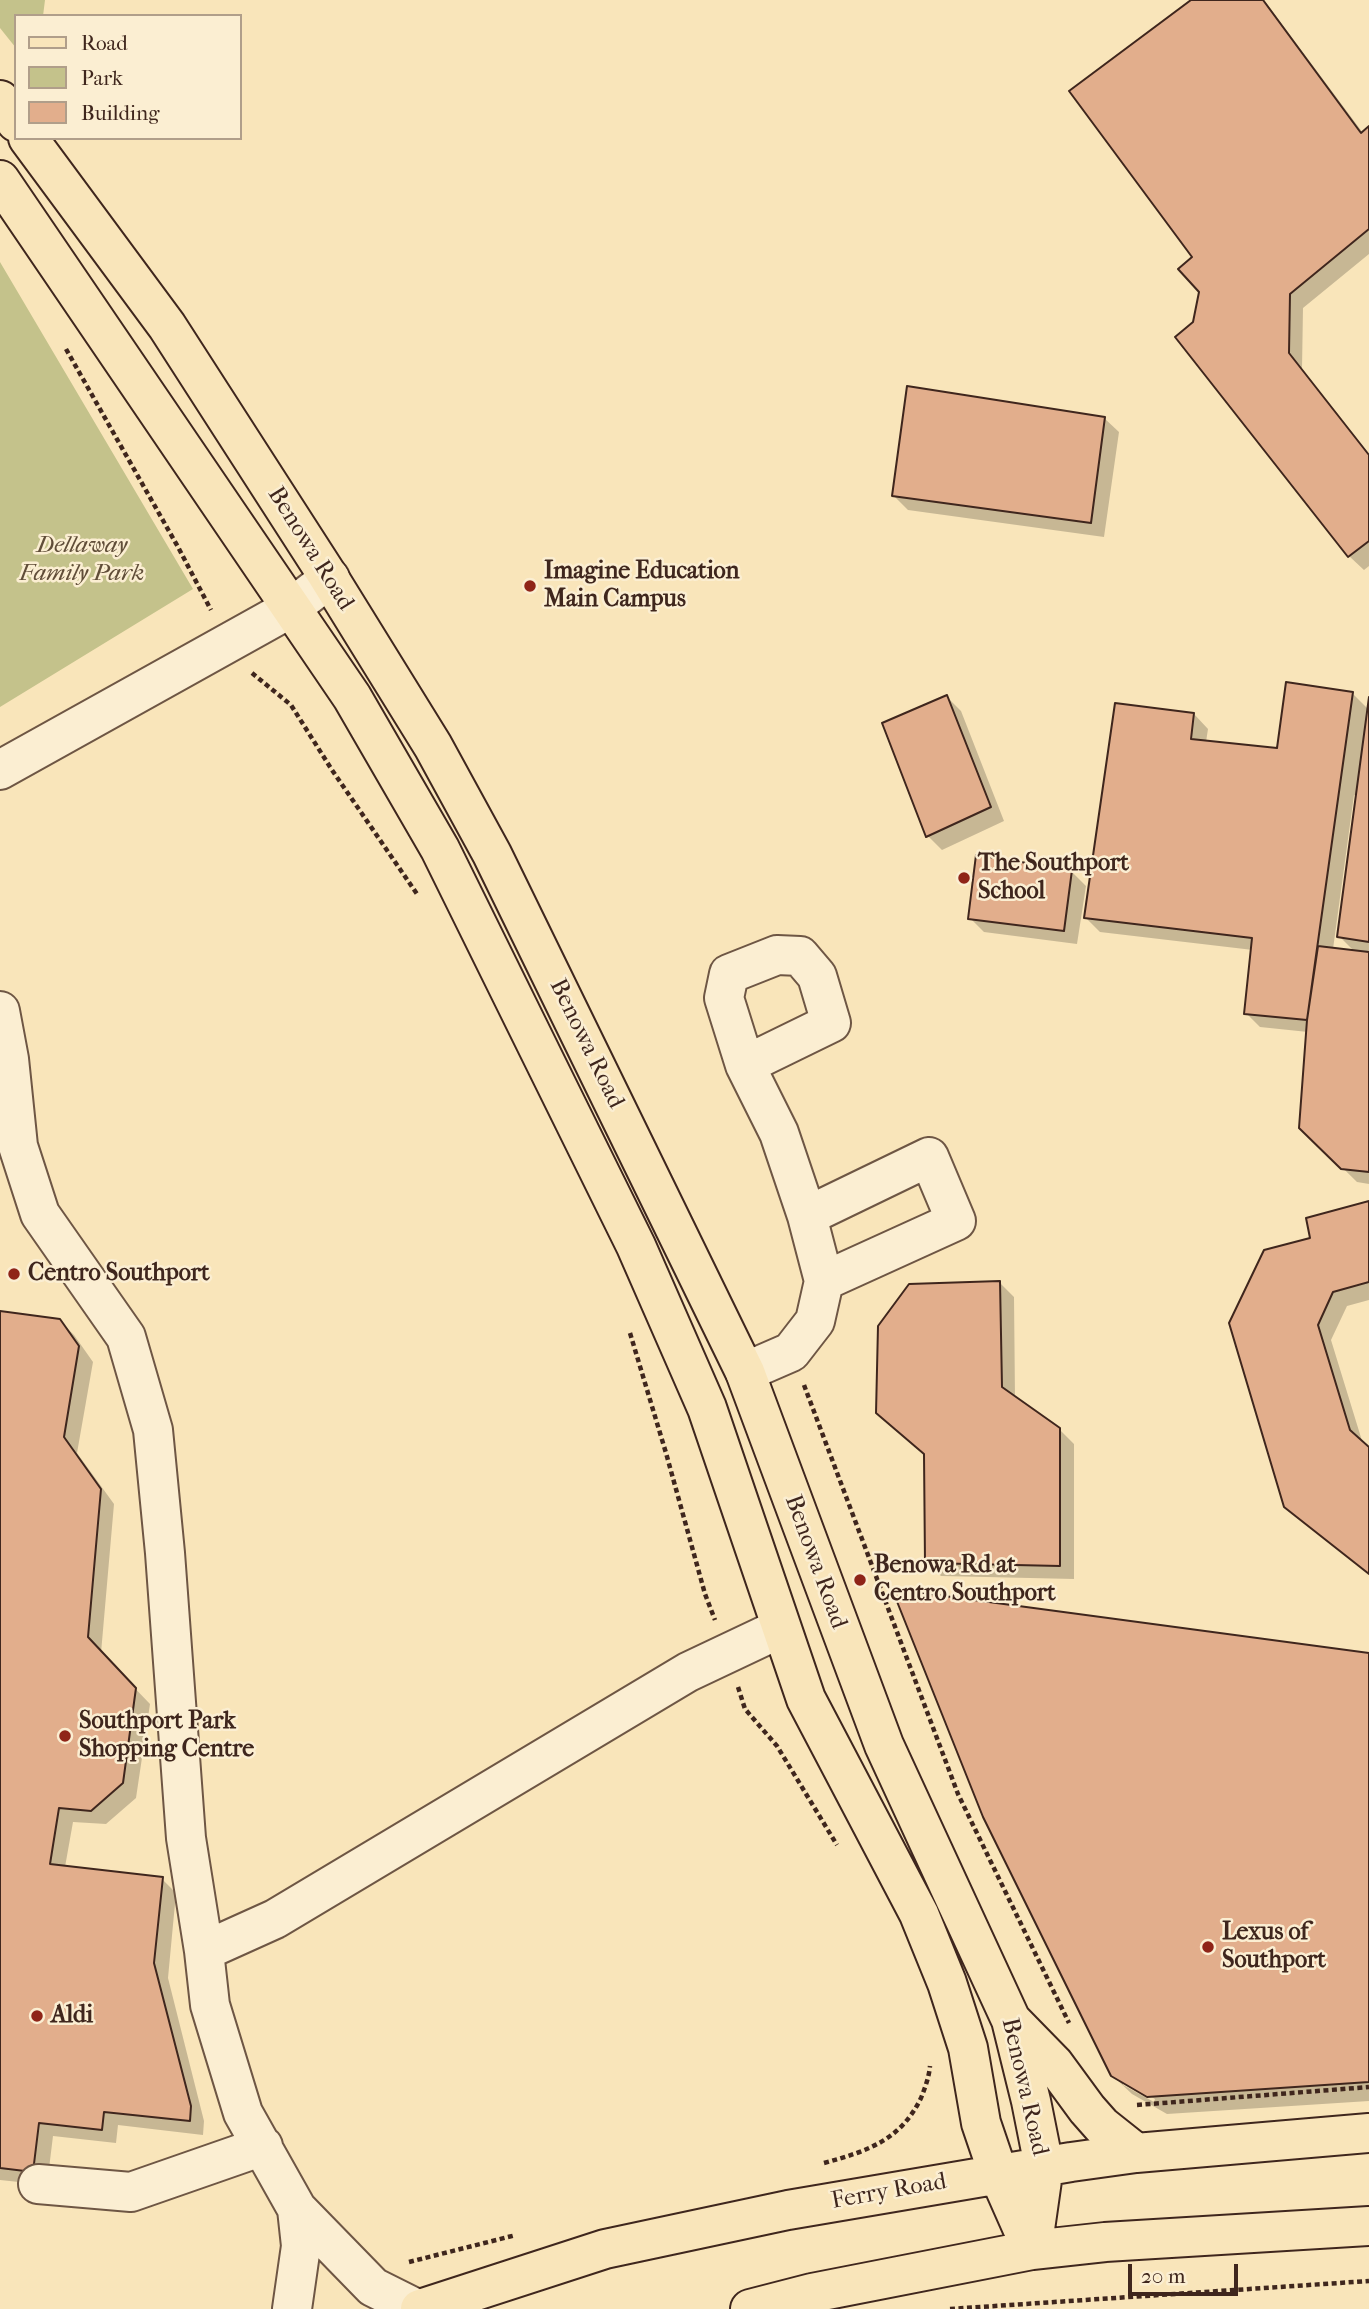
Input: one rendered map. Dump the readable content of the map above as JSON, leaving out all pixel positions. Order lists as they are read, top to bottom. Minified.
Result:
{"streets":{"main road":["Benowa Road","Ferry Road"]},"crossings":[["Benowa Road","Ferry Road"]],"parks":["Dellaway Family Park"],"places":["Imagine Education Main Campus","The Southport School","Centro Southport","Benowa Rd at Centro Southport","Southport Park Shopping Centre","Lexus of Southport","Aldi"],"legend":["Road","Park","Building"],"scale_bar":"20 m"}
